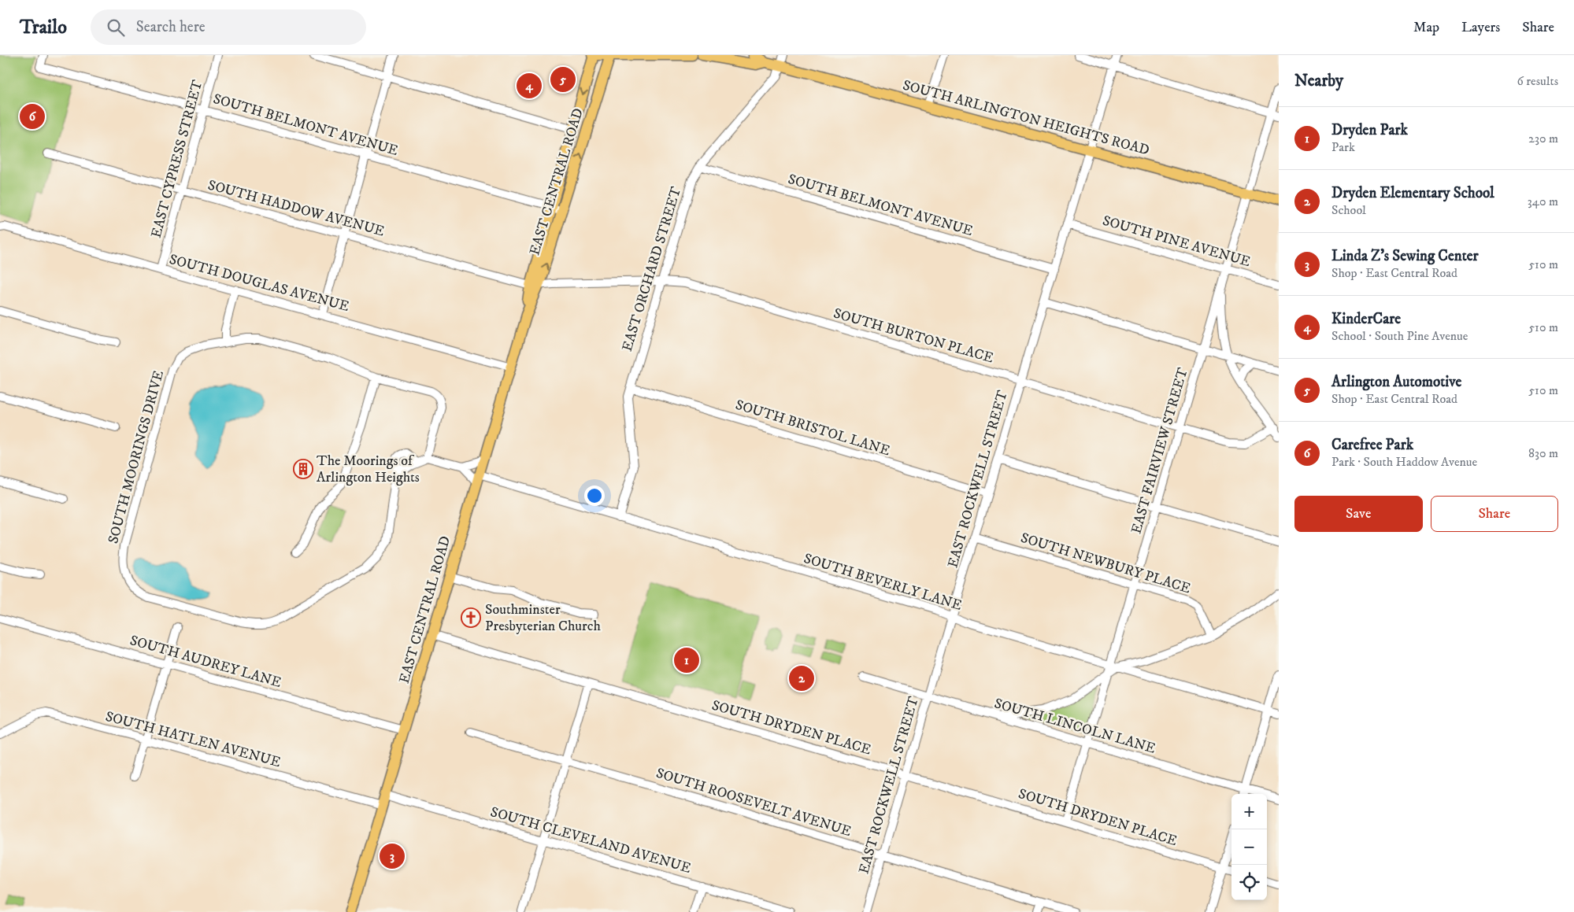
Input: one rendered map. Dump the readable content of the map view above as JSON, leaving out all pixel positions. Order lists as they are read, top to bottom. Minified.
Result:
{"streets":{"main road":["SOUTH ARLINGTON HEIGHTS ROAD","EAST CENTRAL ROAD"],"street":["SOUTH BELMONT AVENUE","EAST CYPRESS STREET","SOUTH HADDOW AVENUE","SOUTH PINE AVENUE","EAST ORCHARD STREET","SOUTH DOUGLAS AVENUE","SOUTH BURTON PLACE","SOUTH BRISTOL LANE","EAST FAIRVIEW STREET","SOUTH MOORINGS DRIVE","EAST ROCKWELL STREET","SOUTH NEWBURY PLACE","SOUTH BEVERLY LANE","SOUTH AUDREY LANE","SOUTH LINCOLN LANE","SOUTH DRYDEN PLACE","SOUTH HATLEN AVENUE","SOUTH ROOSEVELT AVENUE","SOUTH CLEVELAND AVENUE"]},"crossings":[["SOUTH ARLINGTON HEIGHTS ROAD","EAST ORCHARD STREET"],["SOUTH ARLINGTON HEIGHTS ROAD","EAST FAIRVIEW STREET"],["SOUTH ARLINGTON HEIGHTS ROAD","EAST ROCKWELL STREET"],["SOUTH BELMONT AVENUE","EAST CYPRESS STREET"],["SOUTH BELMONT AVENUE","EAST CENTRAL ROAD"],["SOUTH BELMONT AVENUE","EAST ORCHARD STREET"],["SOUTH BELMONT AVENUE","EAST ROCKWELL STREET"],["EAST CYPRESS STREET","SOUTH HADDOW AVENUE"],["EAST CYPRESS STREET","SOUTH DOUGLAS AVENUE"],["EAST CENTRAL ROAD","SOUTH HADDOW AVENUE"],["EAST CENTRAL ROAD","SOUTH DOUGLAS AVENUE"],["EAST CENTRAL ROAD","SOUTH BURTON PLACE"],["EAST CENTRAL ROAD","SOUTH BEVERLY LANE"],["EAST CENTRAL ROAD","SOUTH AUDREY LANE"],["EAST CENTRAL ROAD","SOUTH DRYDEN PLACE"],["EAST CENTRAL ROAD","SOUTH HATLEN AVENUE"],["EAST CENTRAL ROAD","SOUTH CLEVELAND AVENUE"],["SOUTH HADDOW AVENUE","SOUTH BURTON PLACE"],["SOUTH PINE AVENUE","EAST FAIRVIEW STREET"],["SOUTH PINE AVENUE","EAST ROCKWELL STREET"],["EAST ORCHARD STREET","SOUTH BURTON PLACE"],["EAST ORCHARD STREET","SOUTH BRISTOL LANE"],["EAST ORCHARD STREET","SOUTH BEVERLY LANE"],["SOUTH BURTON PLACE","EAST FAIRVIEW STREET"],["SOUTH BURTON PLACE","EAST ROCKWELL STREET"],["SOUTH BRISTOL LANE","EAST ROCKWELL STREET"],["EAST FAIRVIEW STREET","SOUTH NEWBURY PLACE"],["EAST FAIRVIEW STREET","SOUTH BEVERLY LANE"],["EAST FAIRVIEW STREET","SOUTH LINCOLN LANE"],["EAST FAIRVIEW STREET","SOUTH DRYDEN PLACE"],["EAST ROCKWELL STREET","SOUTH NEWBURY PLACE"],["EAST ROCKWELL STREET","SOUTH BEVERLY LANE"],["EAST ROCKWELL STREET","SOUTH LINCOLN LANE"],["EAST ROCKWELL STREET","SOUTH DRYDEN PLACE"],["EAST ROCKWELL STREET","SOUTH ROOSEVELT AVENUE"]],"places":{"building":["The Moorings of Arlington Heights"],"church":["Southminster Presbyterian Church"]},"page":{"header":"Trailo","search":"Search here","nav":["Map","Layers","Share"],"heading":["Nearby","6 results"],"pins":["5","4","6","1","2","3"],"list":[{"mark":"1","name":"Dryden Park","note":"Park","value":"230 m"},{"mark":"2","name":"Dryden Elementary School","note":"School","value":"340 m"},{"mark":"3","name":"Linda Z's Sewing Center","note":"Shop · East Central Road","value":"510 m"},{"mark":"4","name":"KinderCare","note":"School · South Pine Avenue","value":"510 m"},{"mark":"5","name":"Arlington Automotive","note":"Shop · East Central Road","value":"510 m"},{"mark":"6","name":"Carefree Park","note":"Park · South Haddow Avenue","value":"830 m"}],"buttons":["Save","Share"],"map_buttons":["+","−"]}}
